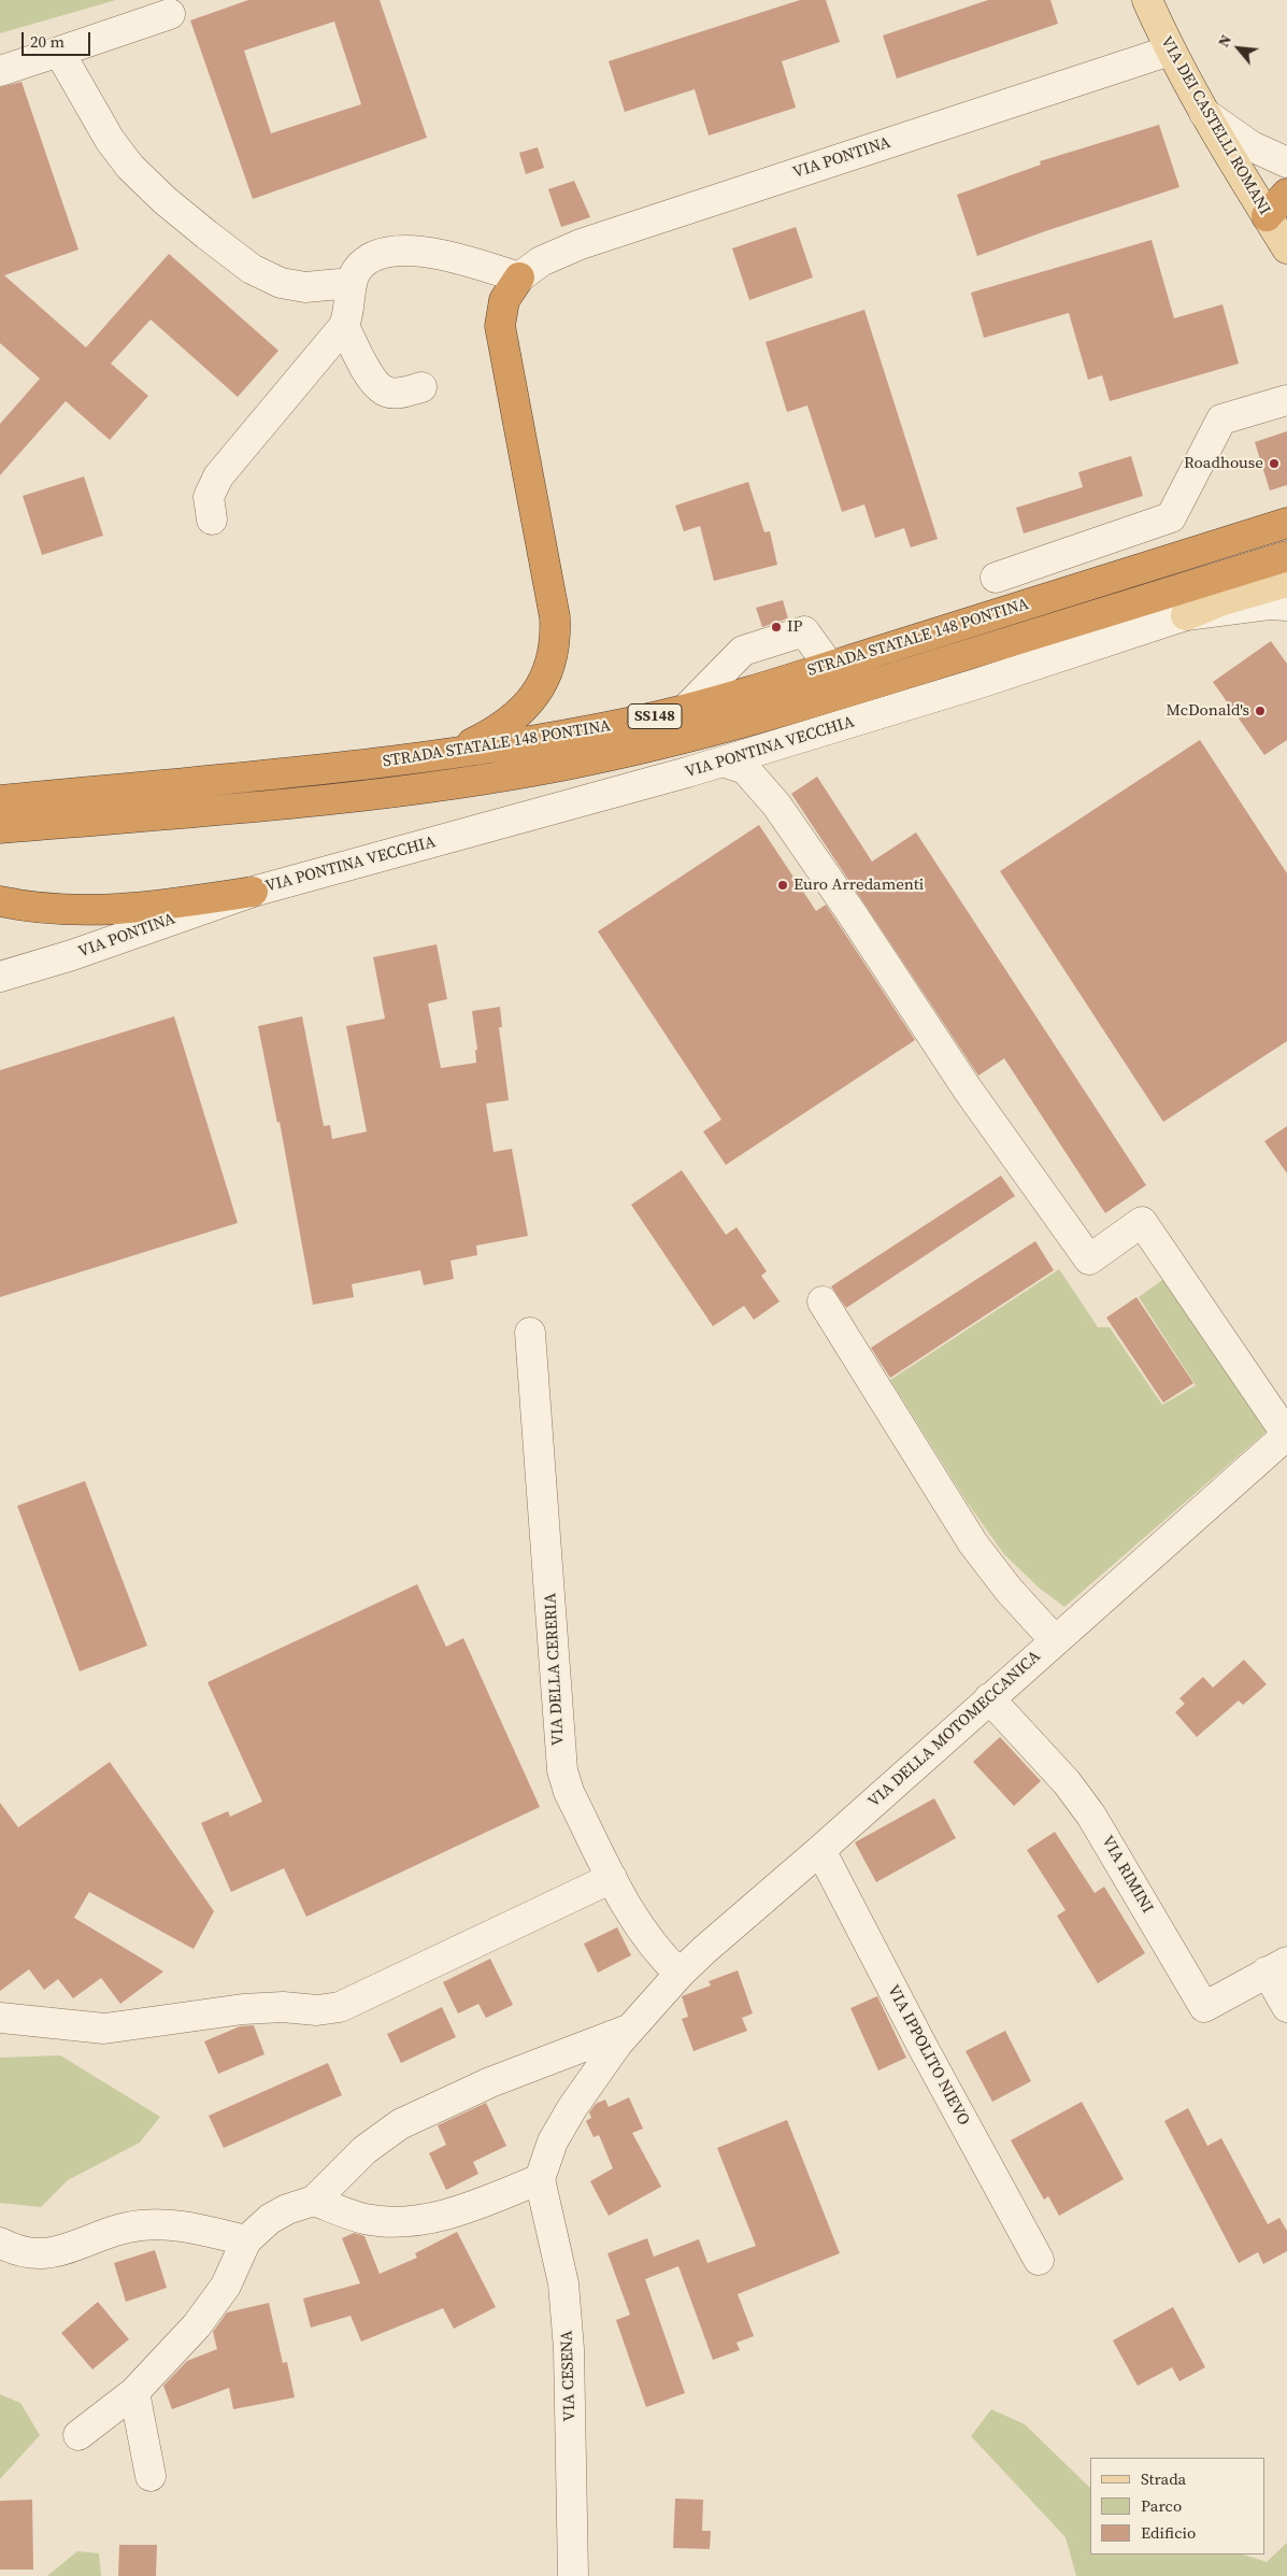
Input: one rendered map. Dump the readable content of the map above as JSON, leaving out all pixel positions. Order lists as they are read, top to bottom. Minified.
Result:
{"streets":{"highway":["STRADA STATALE 148 PONTINA","SS148"],"main road":["VIA DEI CASTELLI ROMANI"],"street":["VIA PONTINA","VIA PONTINA VECCHIA","VIA DELLA CERERIA","VIA DELLA MOTOMECCANICA","VIA RIMINI","VIA IPPOLITO NIEVO","VIA CESENA"]},"crossings":[["VIA DEI CASTELLI ROMANI","VIA PONTINA"],["VIA PONTINA","VIA PONTINA VECCHIA"],["VIA DELLA CERERIA","VIA DELLA MOTOMECCANICA"],["VIA DELLA MOTOMECCANICA","VIA RIMINI"],["VIA DELLA MOTOMECCANICA","VIA IPPOLITO NIEVO"],["VIA DELLA MOTOMECCANICA","VIA CESENA"]],"places":["Roadhouse","IP","McDonald's","Euro Arredamenti"],"legend":["Strada","Parco","Edificio"],"scale_bar":"20 m","north":"top left"}
